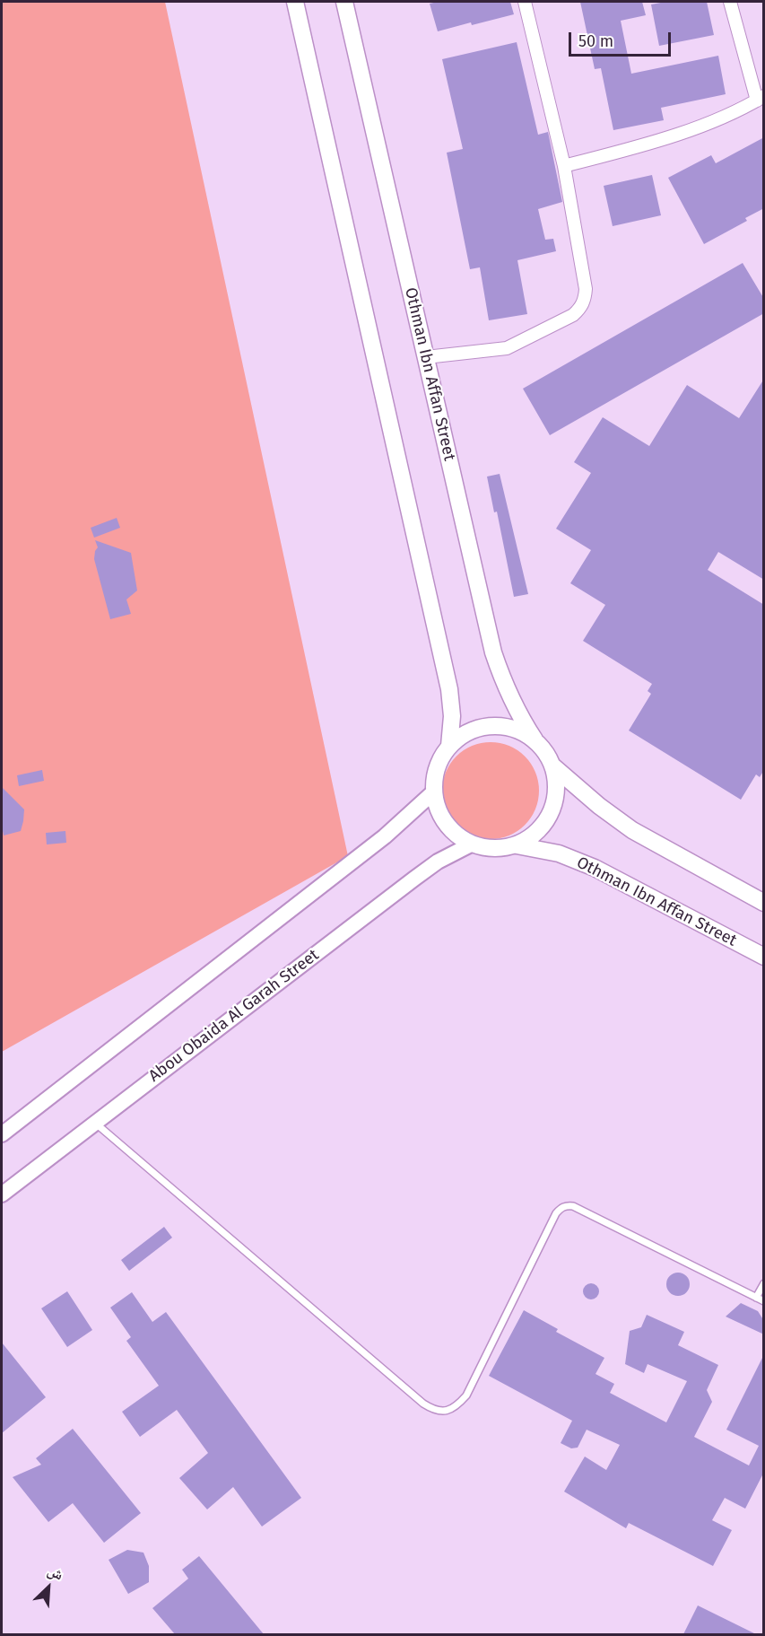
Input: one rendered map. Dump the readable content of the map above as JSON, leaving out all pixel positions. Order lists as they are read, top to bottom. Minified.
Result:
{"streets":{"main road":["Othman Ibn Affan Street"],"street":["Abou Obaida Al Garah Street"]},"crossings":[["Othman Ibn Affan Street","Abou Obaida Al Garah Street"]],"scale_bar":"50 m","north":"top right"}
